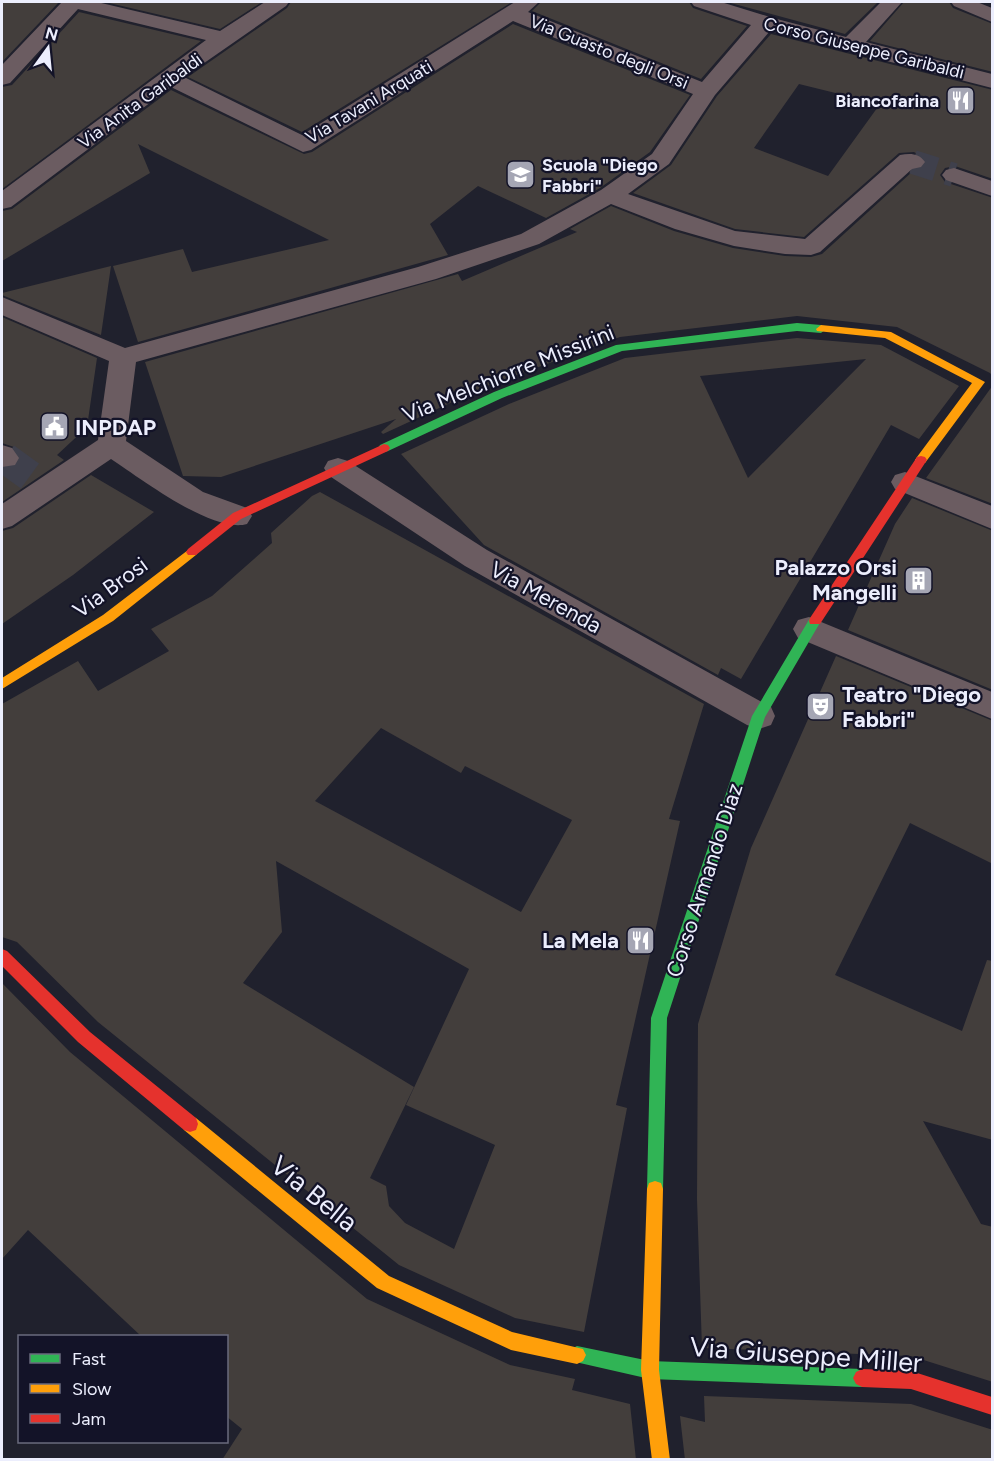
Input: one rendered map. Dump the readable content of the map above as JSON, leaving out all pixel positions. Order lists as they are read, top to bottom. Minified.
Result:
{"streets":{"street":["Corso Giuseppe Garibaldi","Via Guasto degli Orsi","Via Anita Garibaldi","Via Tavani Arquati","Via Melchiorre Missirini","Via Brosi","Via Merenda","Corso Armando Diaz","Via Bella","Via Giuseppe Miller"]},"crossings":[["Via Guasto degli Orsi","Via Tavani Arquati"],["Via Anita Garibaldi","Via Tavani Arquati"],["Via Melchiorre Missirini","Via Brosi"],["Via Melchiorre Missirini","Via Merenda"],["Via Melchiorre Missirini","Corso Armando Diaz"],["Via Merenda","Corso Armando Diaz"],["Corso Armando Diaz","Via Bella"],["Corso Armando Diaz","Via Giuseppe Miller"],["Via Bella","Via Giuseppe Miller"]],"places":{"restaurant":["Biancofarina","La Mela"],"school or university":["Scuola \"Diego Fabbri\""],"public building":["INPDAP"],"building":["Palazzo Orsi Mangelli"],"theatre":["Teatro \"Diego Fabbri\""]},"legend":["Fast","Slow","Jam"],"north":"top"}
